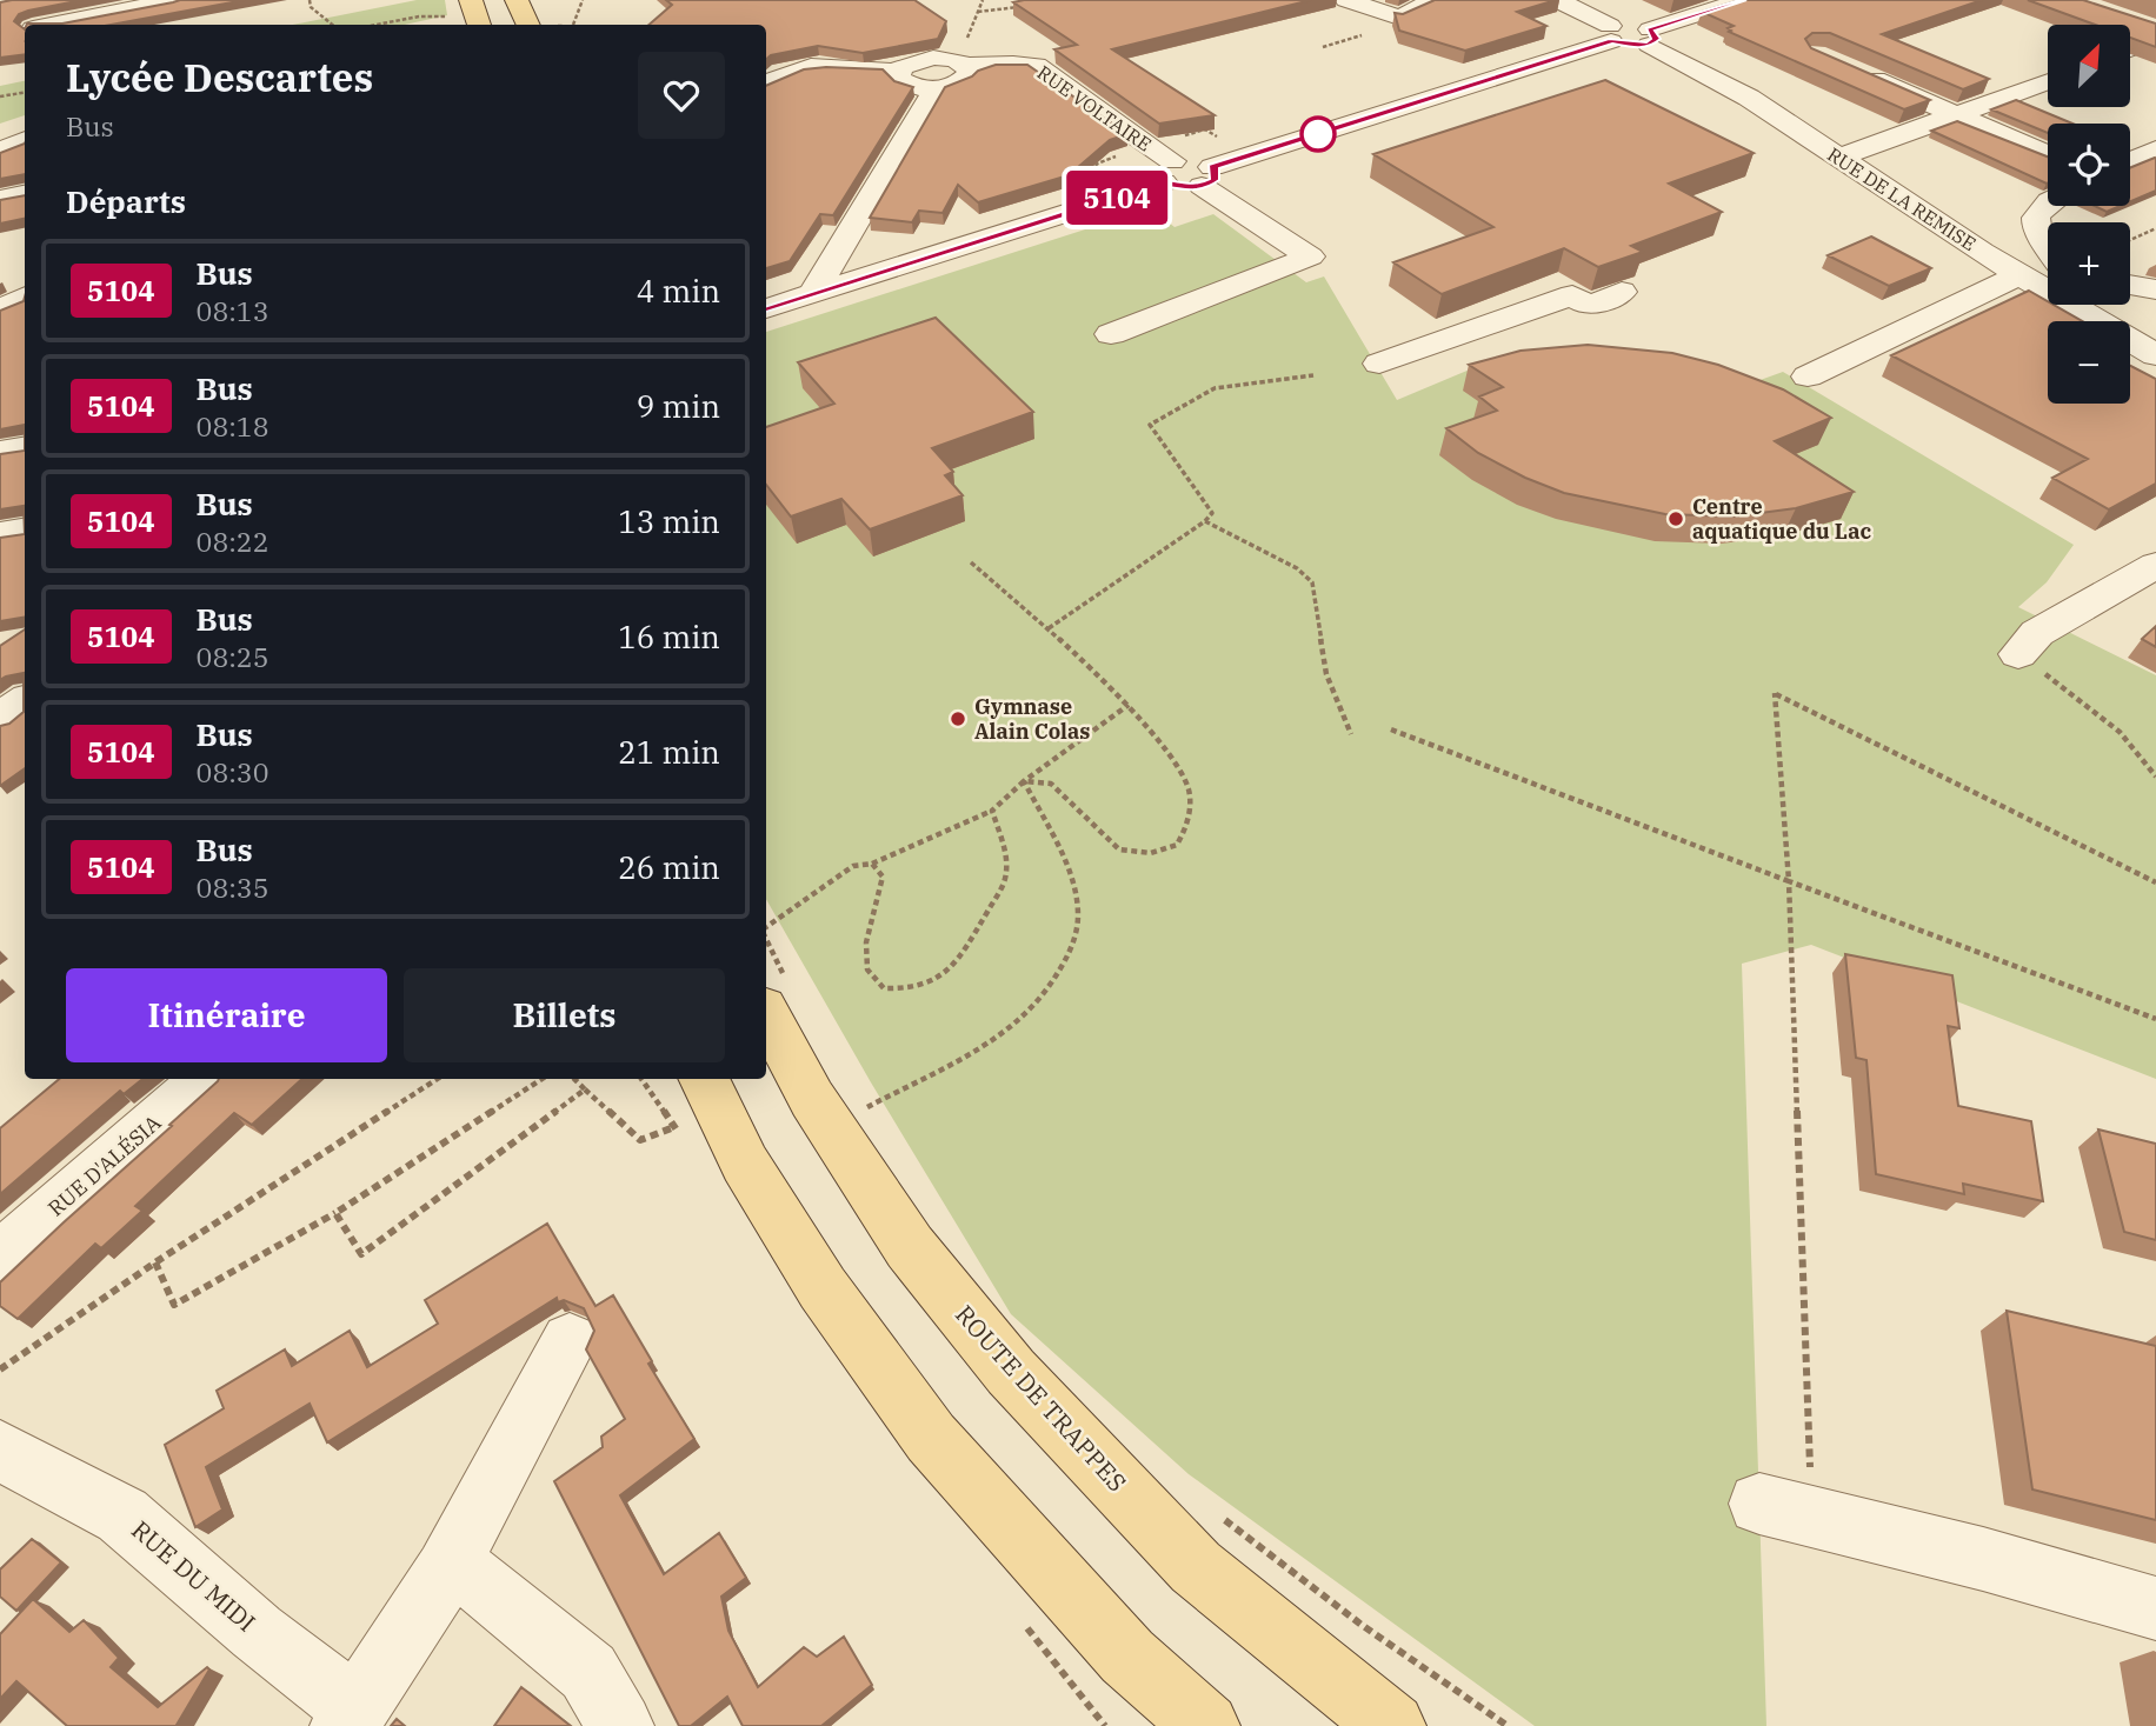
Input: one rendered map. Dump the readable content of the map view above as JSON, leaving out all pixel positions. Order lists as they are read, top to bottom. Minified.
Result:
{"streets":{"main road":["ROUTE DE TRAPPES"],"street":["RUE VOLTAIRE","RUE DE LA REMISE","RUE D'ALÉSIA","RUE DU MIDI"]},"places":["Centre aquatique du Lac","Gymnase Alain Colas"],"lines":["bus line 5104"],"north":"top right","page":{"on_map":"5104","map_buttons":["+","−"],"heading":[["Lycée Descartes","Bus"],"Départs"],"list":[{"mark":"5104","name":"Bus","note":"08:13","value":"4 min"},{"mark":"5104","name":"Bus","note":"08:18","value":"9 min"},{"mark":"5104","name":"Bus","note":"08:22","value":"13 min"},{"mark":"5104","name":"Bus","note":"08:25","value":"16 min"},{"mark":"5104","name":"Bus","note":"08:30","value":"21 min"},{"mark":"5104","name":"Bus","note":"08:35","value":"26 min"}],"buttons":["Itinéraire","Billets"]}}
